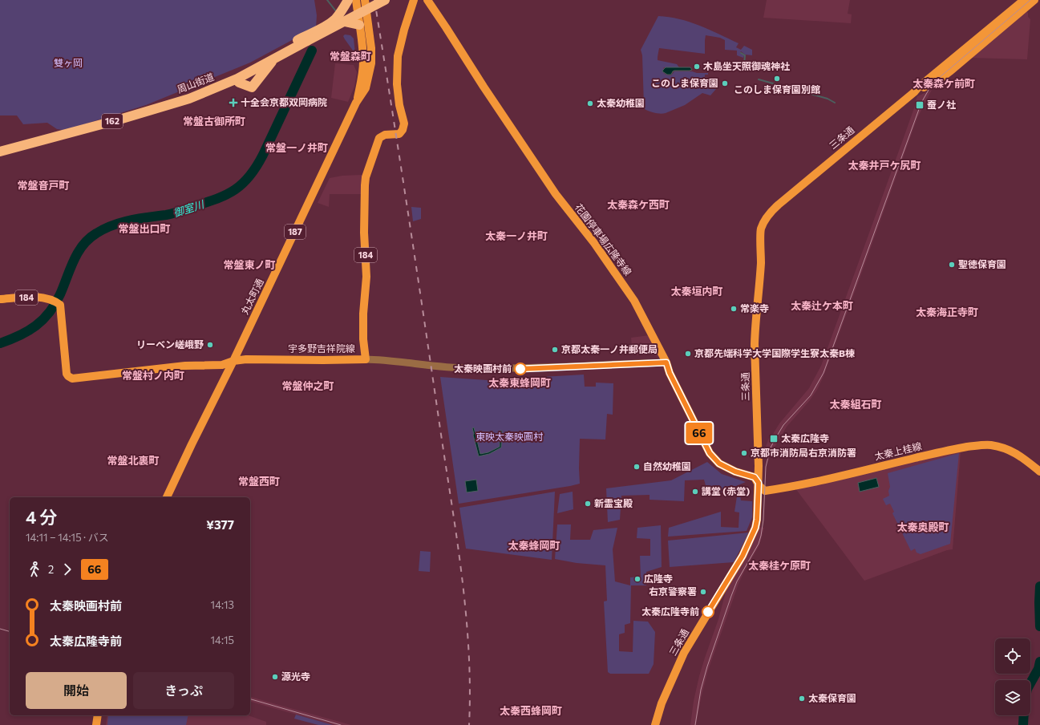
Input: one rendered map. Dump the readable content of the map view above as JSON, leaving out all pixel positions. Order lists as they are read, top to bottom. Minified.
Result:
{"streets":{"highway":["周山街道","162"],"main road":["三条通","187","花園停車場広隆寺線","184","丸太町通","宇多野吉祥院線","太秦上桂線"]},"crossings":[["三条通","花園停車場広隆寺線"],["三条通","太秦上桂線"],["花園停車場広隆寺線","太秦上桂線"],["丸太町通","宇多野吉祥院線"]],"districts":["常盤森町","太秦森ケ前町","常盤古御所町","常盤一ノ井町","太秦井戸ケ尻町","常盤音戸町","太秦森ケ西町","常盤出口町","太秦一ノ井町","常盤東ノ町","太秦垣内町","太秦辻ケ本町","太秦海正寺町","常盤村ノ内町","太秦東蜂岡町","常盤仲之町","太秦組石町","常盤北裏町","常盤西町","太秦奥殿町","太秦蜂岡町","太秦桂ケ原町","太秦西蜂岡町"],"water":["御室川"],"parks":["雙ヶ岡","東映太秦映画村"],"places":{"other":["木島坐天照御魂神社","このしま保育園別館","このしま保育園","太秦幼稚園","聖徳保育園","常楽寺","リーベン嵯峨野","京都太秦一ノ井郵便局","京都先端科学大学国際学生寮太秦B棟","太秦映画村前","京都市消防局右京消防署","自然幼稚園","講堂 (赤堂)","新霊宝殿","広隆寺","右京警察署","太秦広隆寺前","源光寺","太秦保育園"],"health":["十全会京都双岡病院"],"transit":["蚕ノ社","太秦広隆寺"]},"lines":["bus line 66"],"page":{"on_map":"66","heading":["4 分","14:11 – 14:15 · バス","¥377"],"legs":["2","66"],"list":[{"name":"太秦映画村前","value":"14:13"},{"name":"太秦広隆寺前","value":"14:15"}],"buttons":["開始","きっぷ"]}}
